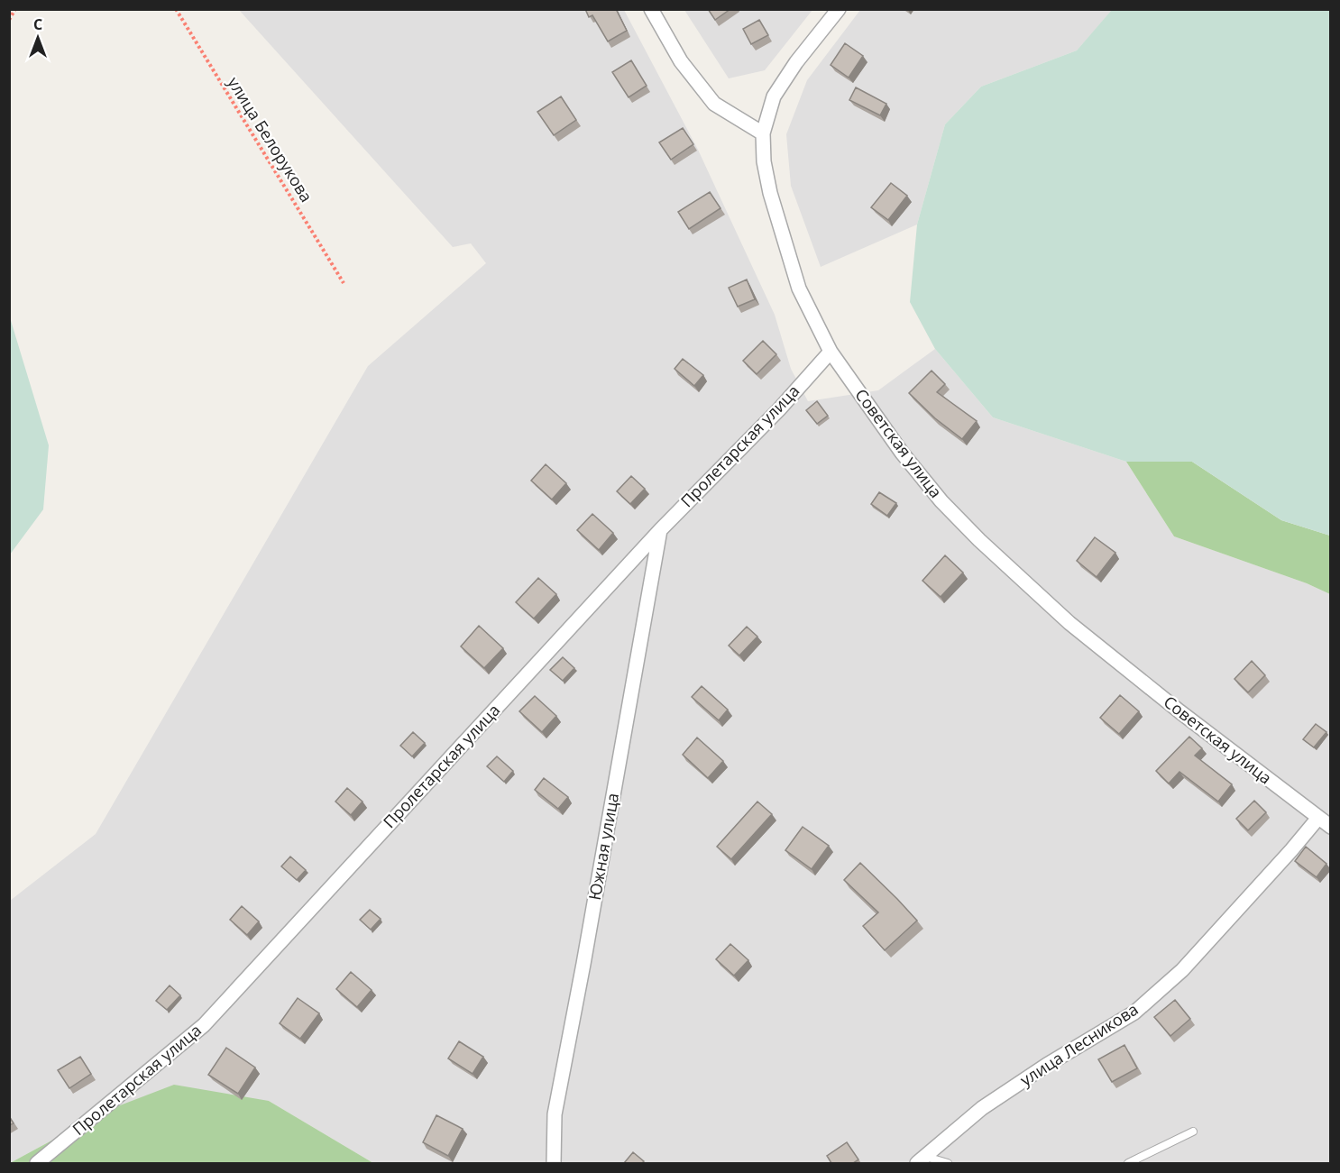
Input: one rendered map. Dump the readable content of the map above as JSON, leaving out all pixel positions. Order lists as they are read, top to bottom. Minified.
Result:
{"streets":{"street":["Советская улица","Пролетарская улица","Южная улица","улица Лесникова"],"path":["улица Белорукова"]},"crossings":[["Советская улица","Пролетарская улица"],["Советская улица","улица Лесникова"],["Пролетарская улица","Южная улица"]],"north":"top"}
